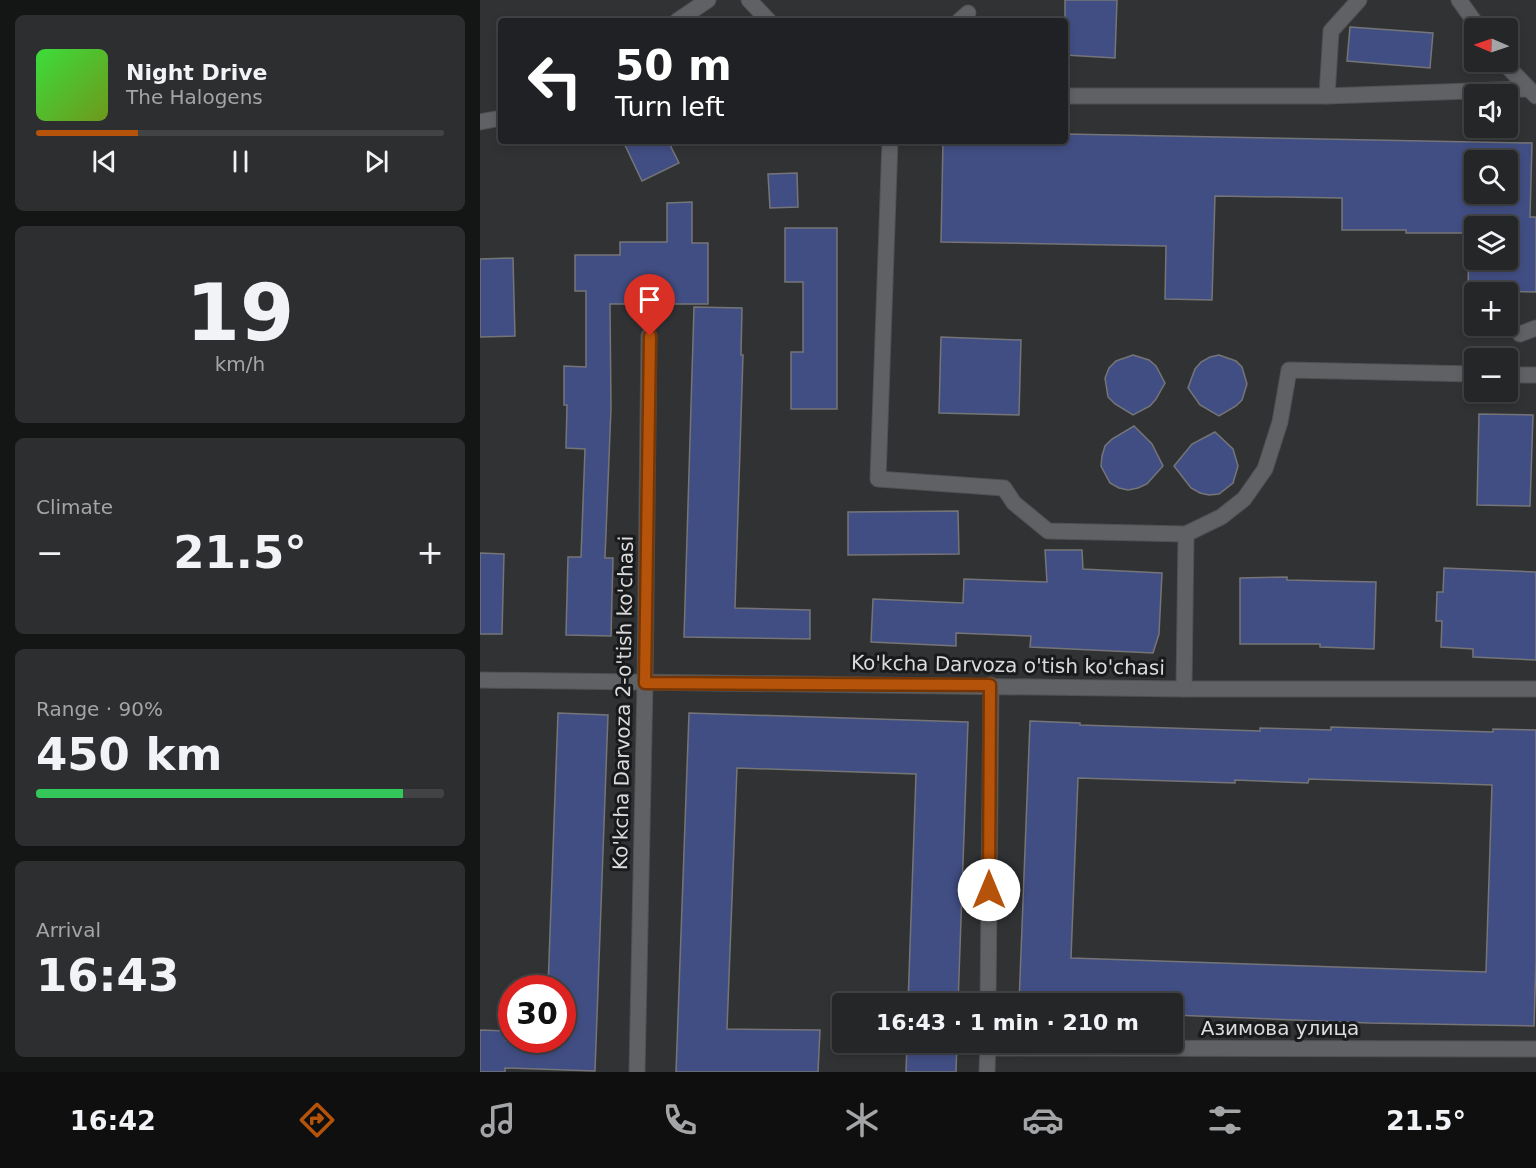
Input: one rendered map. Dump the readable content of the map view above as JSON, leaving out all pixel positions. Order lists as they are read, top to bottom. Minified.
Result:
{"streets":{"street":["Ko'kcha Darvoza o'tish ko'chasi","Ko'kcha Darvoza 2-o'tish ko'chasi","Азимова улица"]},"crossings":[["Ko'kcha Darvoza o'tish ko'chasi","Ko'kcha Darvoza 2-o'tish ko'chasi"]],"north":"left","page":{"map_buttons":["+","−"],"turn":["50 m","Turn left"],"song":["Night Drive","The Halogens"],"tile":[["19","km/h"],"Climate",["Range · 90%","450 km"],["Arrival","16:43"]],"heat":["−","21.5°","+"],"limit":"30","trip":"16:43 · 1 min · 210 m","tabs":["16:42","21.5°"]}}
